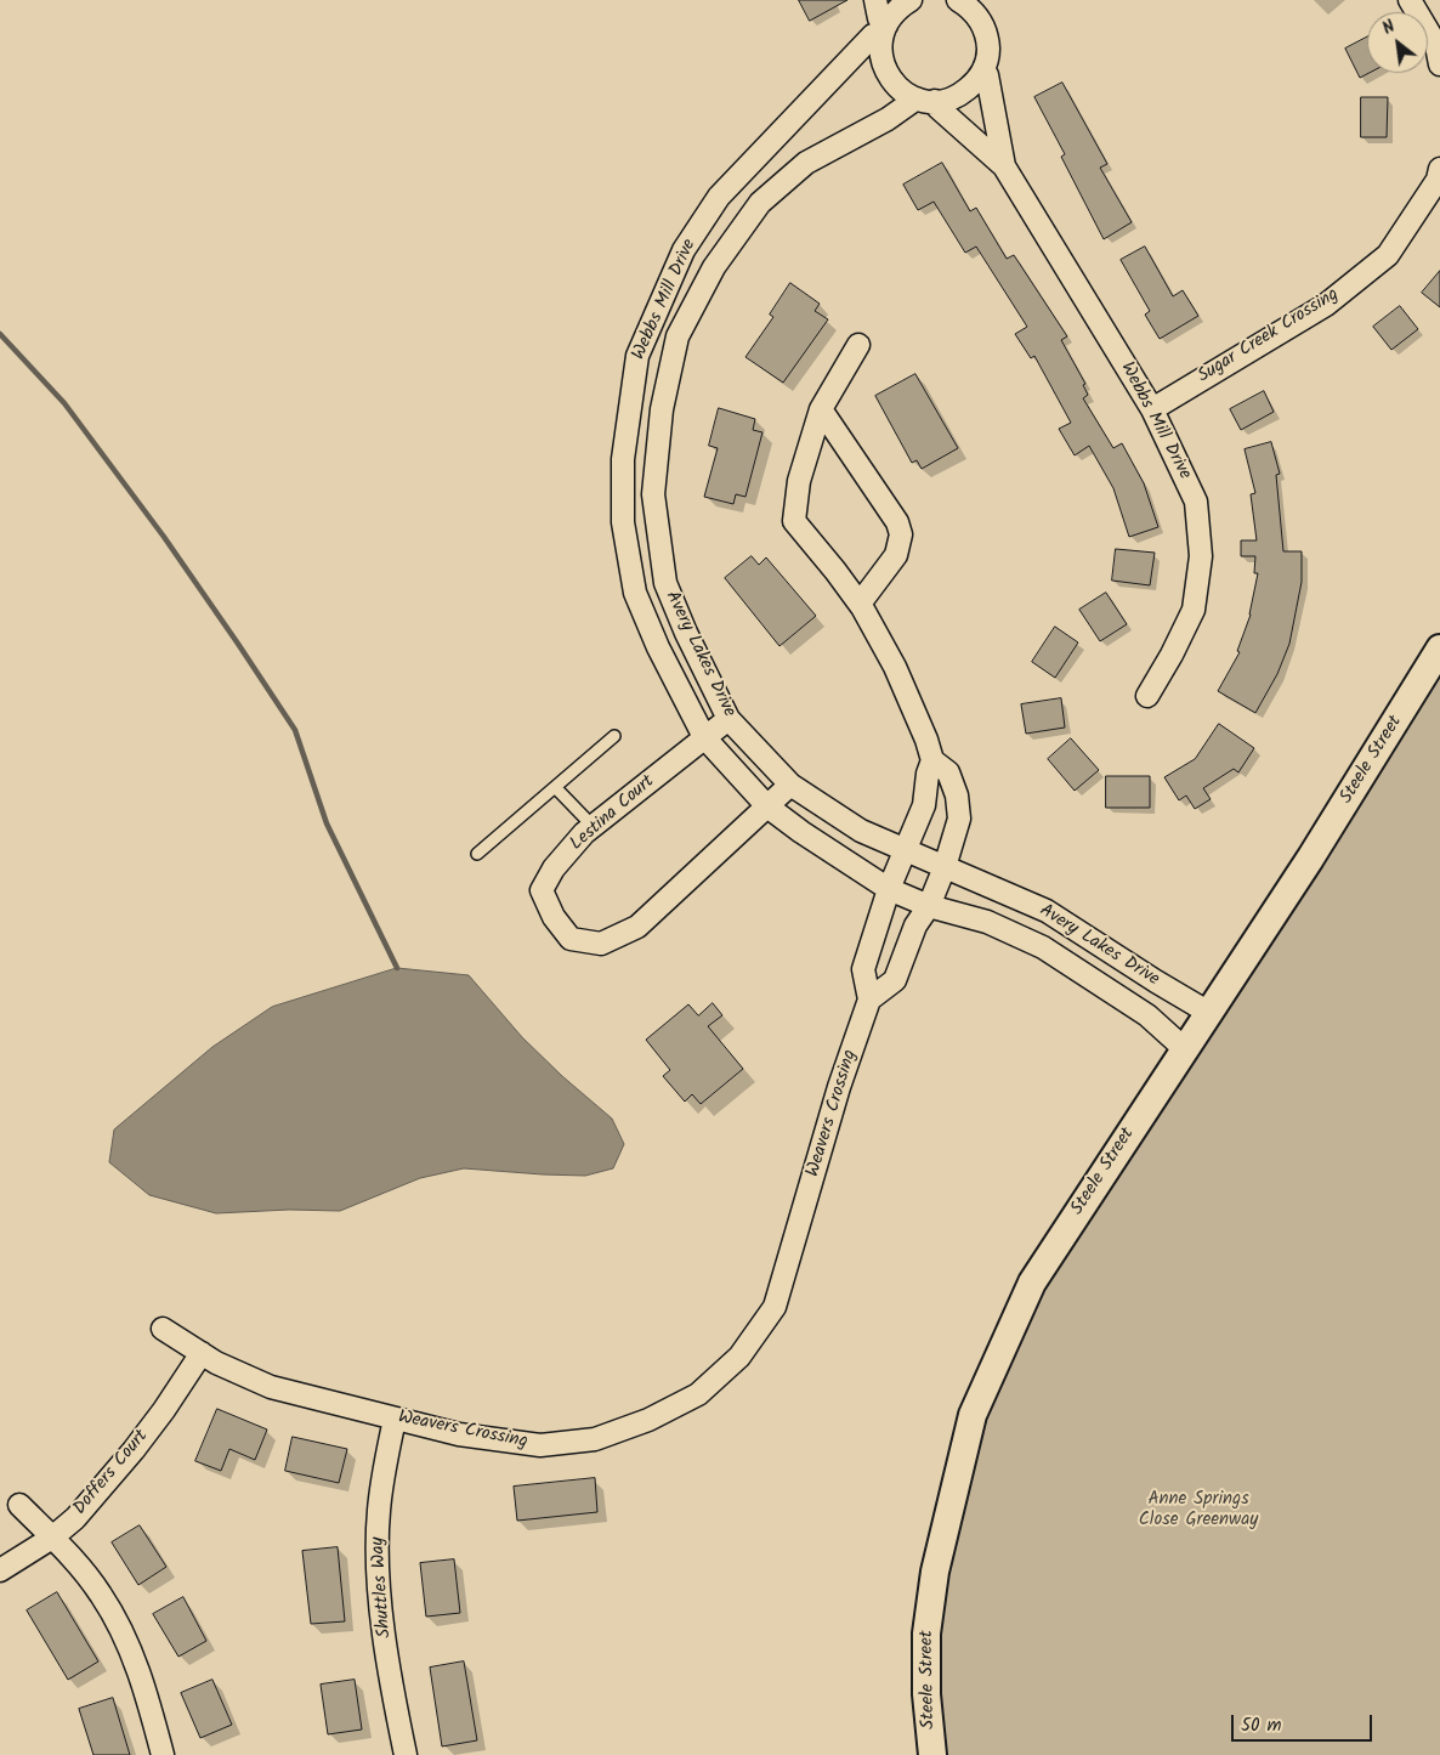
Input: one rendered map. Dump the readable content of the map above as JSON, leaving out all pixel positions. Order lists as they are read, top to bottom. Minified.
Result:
{"streets":{"street":["Webbs Mill Drive","Sugar Creek Crossing","Avery Lakes Drive","Steele Street","Lestina Court","Weavers Crossing","Doffers Court","Shuttles Way"]},"crossings":[["Webbs Mill Drive","Sugar Creek Crossing"],["Webbs Mill Drive","Avery Lakes Drive"],["Webbs Mill Drive","Lestina Court"],["Avery Lakes Drive","Steele Street"],["Avery Lakes Drive","Lestina Court"],["Weavers Crossing","Doffers Court"],["Weavers Crossing","Shuttles Way"]],"parks":["Anne Springs Close Greenway"],"scale_bar":"50 m","north":"top left"}
